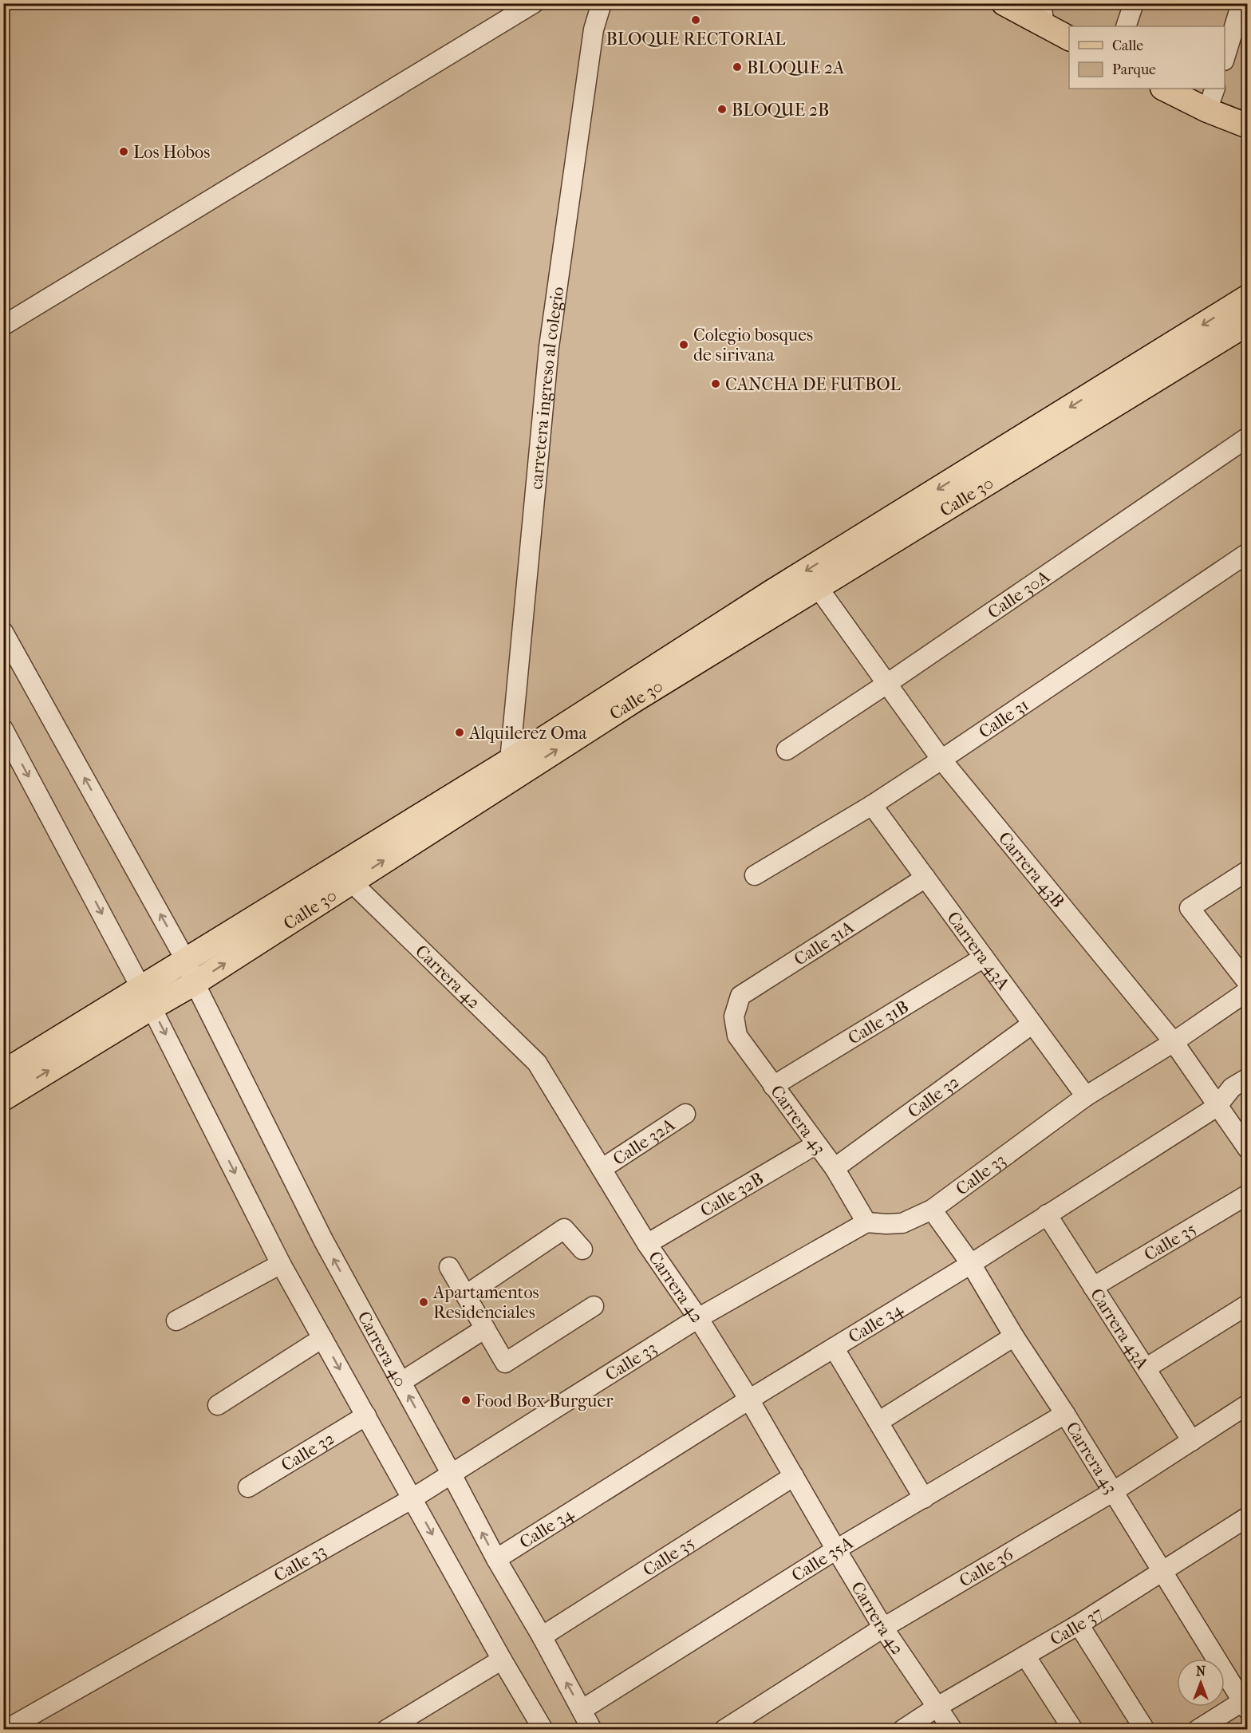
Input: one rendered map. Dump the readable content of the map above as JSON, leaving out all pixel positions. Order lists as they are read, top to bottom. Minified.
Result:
{"streets":{"main road":["Calle 30"],"street":["carretera ingreso al colegio","Calle 30A","Calle 31","Carrera 43B","Calle 31A","Carrera 43A","Carrera 42","Calle 31B","Calle 32","Carrera 43","Calle 32A","Calle 33","Calle 32B","Calle 35","Calle 34","Carrera 40","Calle 35A","Calle 36","Calle 37"]},"crossings":[["carretera ingreso al colegio","Calle 30"],["Calle 30","Carrera 43B"],["Calle 30","Carrera 42"],["Calle 30","Carrera 40"],["Calle 30A","Carrera 43B"],["Calle 31","Carrera 43B"],["Calle 31","Carrera 43A"],["Carrera 43B","Calle 33"],["Carrera 43B","Calle 34"],["Calle 31A","Carrera 43A"],["Calle 31A","Carrera 43"],["Carrera 43A","Calle 31B"],["Carrera 43A","Calle 32"],["Carrera 43A","Calle 33"],["Carrera 43A","Calle 35"],["Carrera 43A","Calle 34"],["Carrera 43A","Calle 36"],["Carrera 42","Calle 32A"],["Carrera 42","Calle 33"],["Carrera 42","Calle 32B"],["Carrera 42","Calle 35"],["Carrera 42","Calle 34"],["Carrera 42","Calle 35A"],["Carrera 42","Calle 36"],["Carrera 42","Calle 37"],["Calle 31B","Carrera 43"],["Calle 32","Carrera 43"],["Carrera 43","Calle 33"],["Carrera 43","Calle 32B"],["Carrera 43","Calle 34"],["Carrera 43","Calle 35A"],["Carrera 43","Calle 36"],["Carrera 43","Calle 37"],["Calle 33","Carrera 40"],["Calle 35","Carrera 40"],["Calle 34","Carrera 40"],["Carrera 40","Calle 35A"]],"places":["BLOQUE RECTORIAL","BLOQUE 2A","BLOQUE 2B","Los Hobos","Colegio bosques de sirivana","CANCHA DE FUTBOL","Alquilerez Oma","Apartamentos Residenciales","Food Box Burguer"],"legend":["Calle","Parque"],"north":"top"}
